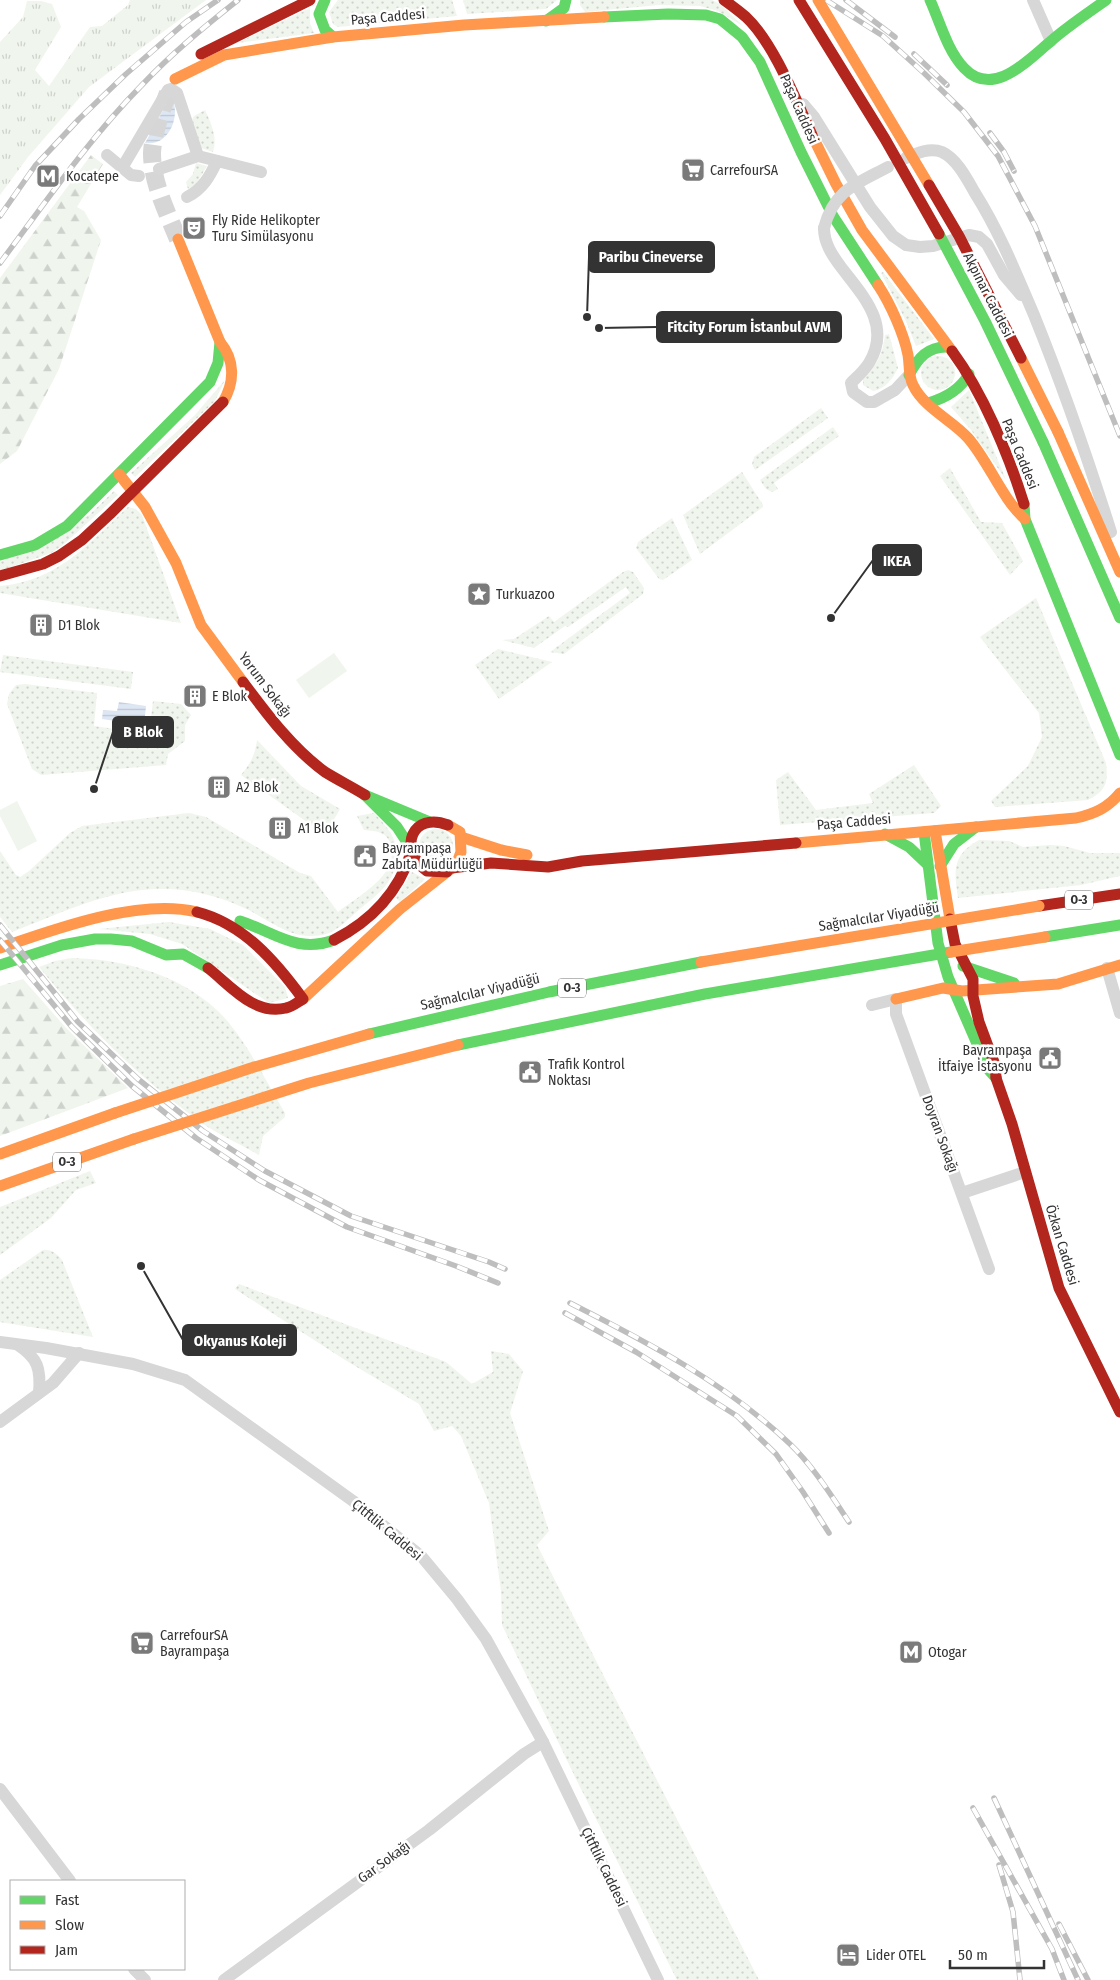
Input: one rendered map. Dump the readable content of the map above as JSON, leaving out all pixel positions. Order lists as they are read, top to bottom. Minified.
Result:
{"streets":{"main road":["Paşa Caddesi","Akpınar Caddesi","Yorum Sokağı","O-3","Sağmalcılar Viyadüğü","Özkan Caddesi"],"street":["Doyran Sokağı","Çitftlik Caddesi","Gar Sokağı"]},"crossings":[["Paşa Caddesi","Yorum Sokağı"],["Paşa Caddesi","Özkan Caddesi"],["Çitftlik Caddesi","Gar Sokağı"]],"places":{"supermarket":["CarrefourSA","CarrefourSA Bayrampaşa"],"metro station":["Kocatepe","Otogar"],"theatre":["Fly Ride Helikopter Turu Simülasyonu"],"other":["Paribu Cineverse","Fitcity Forum İstanbul AVM","IKEA","B Blok","Okyanus Koleji"],"place":["Turkuazoo"],"building":["D1 Blok","E Blok","A2 Blok","A1 Blok"],"public building":["Bayrampaşa Zabıta Müdürlüğü","Bayrampaşa İtfaiye İstasyonu","Trafik Kontrol Noktası"],"hotel":["Lider OTEL"]},"legend":["Fast","Slow","Jam"],"scale_bar":"50 m"}
